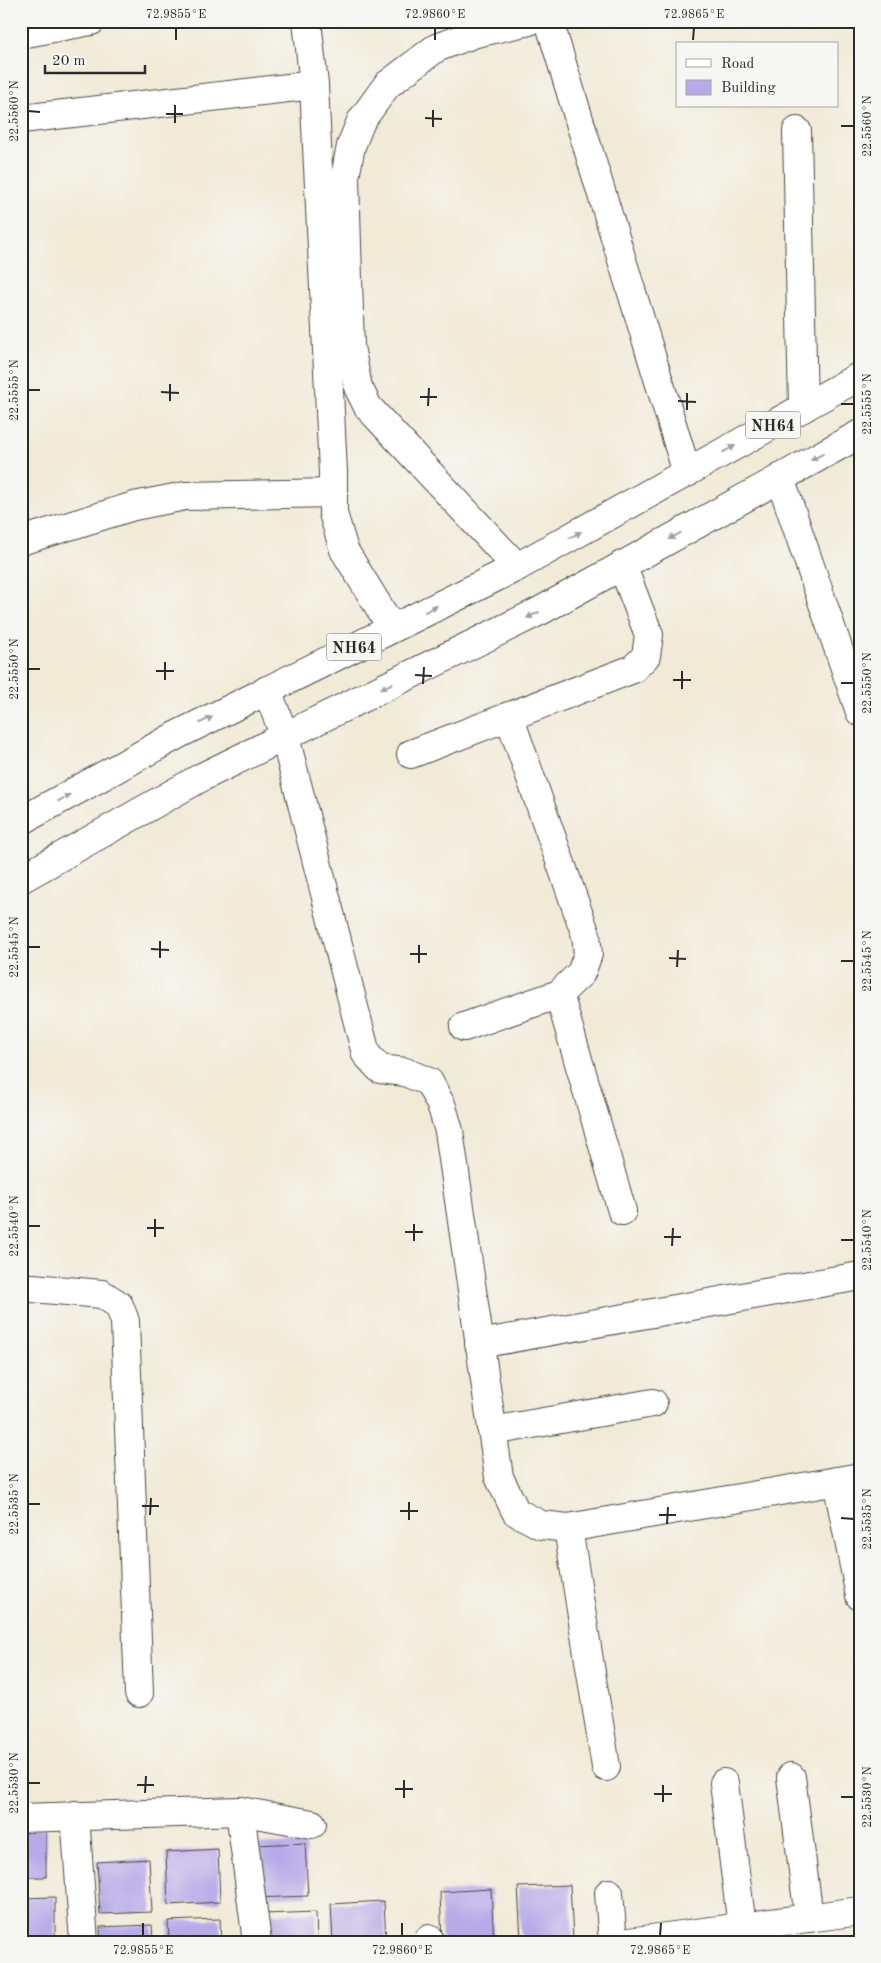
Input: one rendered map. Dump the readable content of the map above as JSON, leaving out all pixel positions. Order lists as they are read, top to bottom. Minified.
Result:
{"streets":{"main road":["NH64"]},"legend":["Road","Building"],"scale_bar":"20 m","coordinates":["72.9855°E","72.9860°E","72.9865°E","22.5560°N","22.5555°N","22.5550°N","22.5545°N","22.5540°N","22.5535°N","22.5530°N"]}
